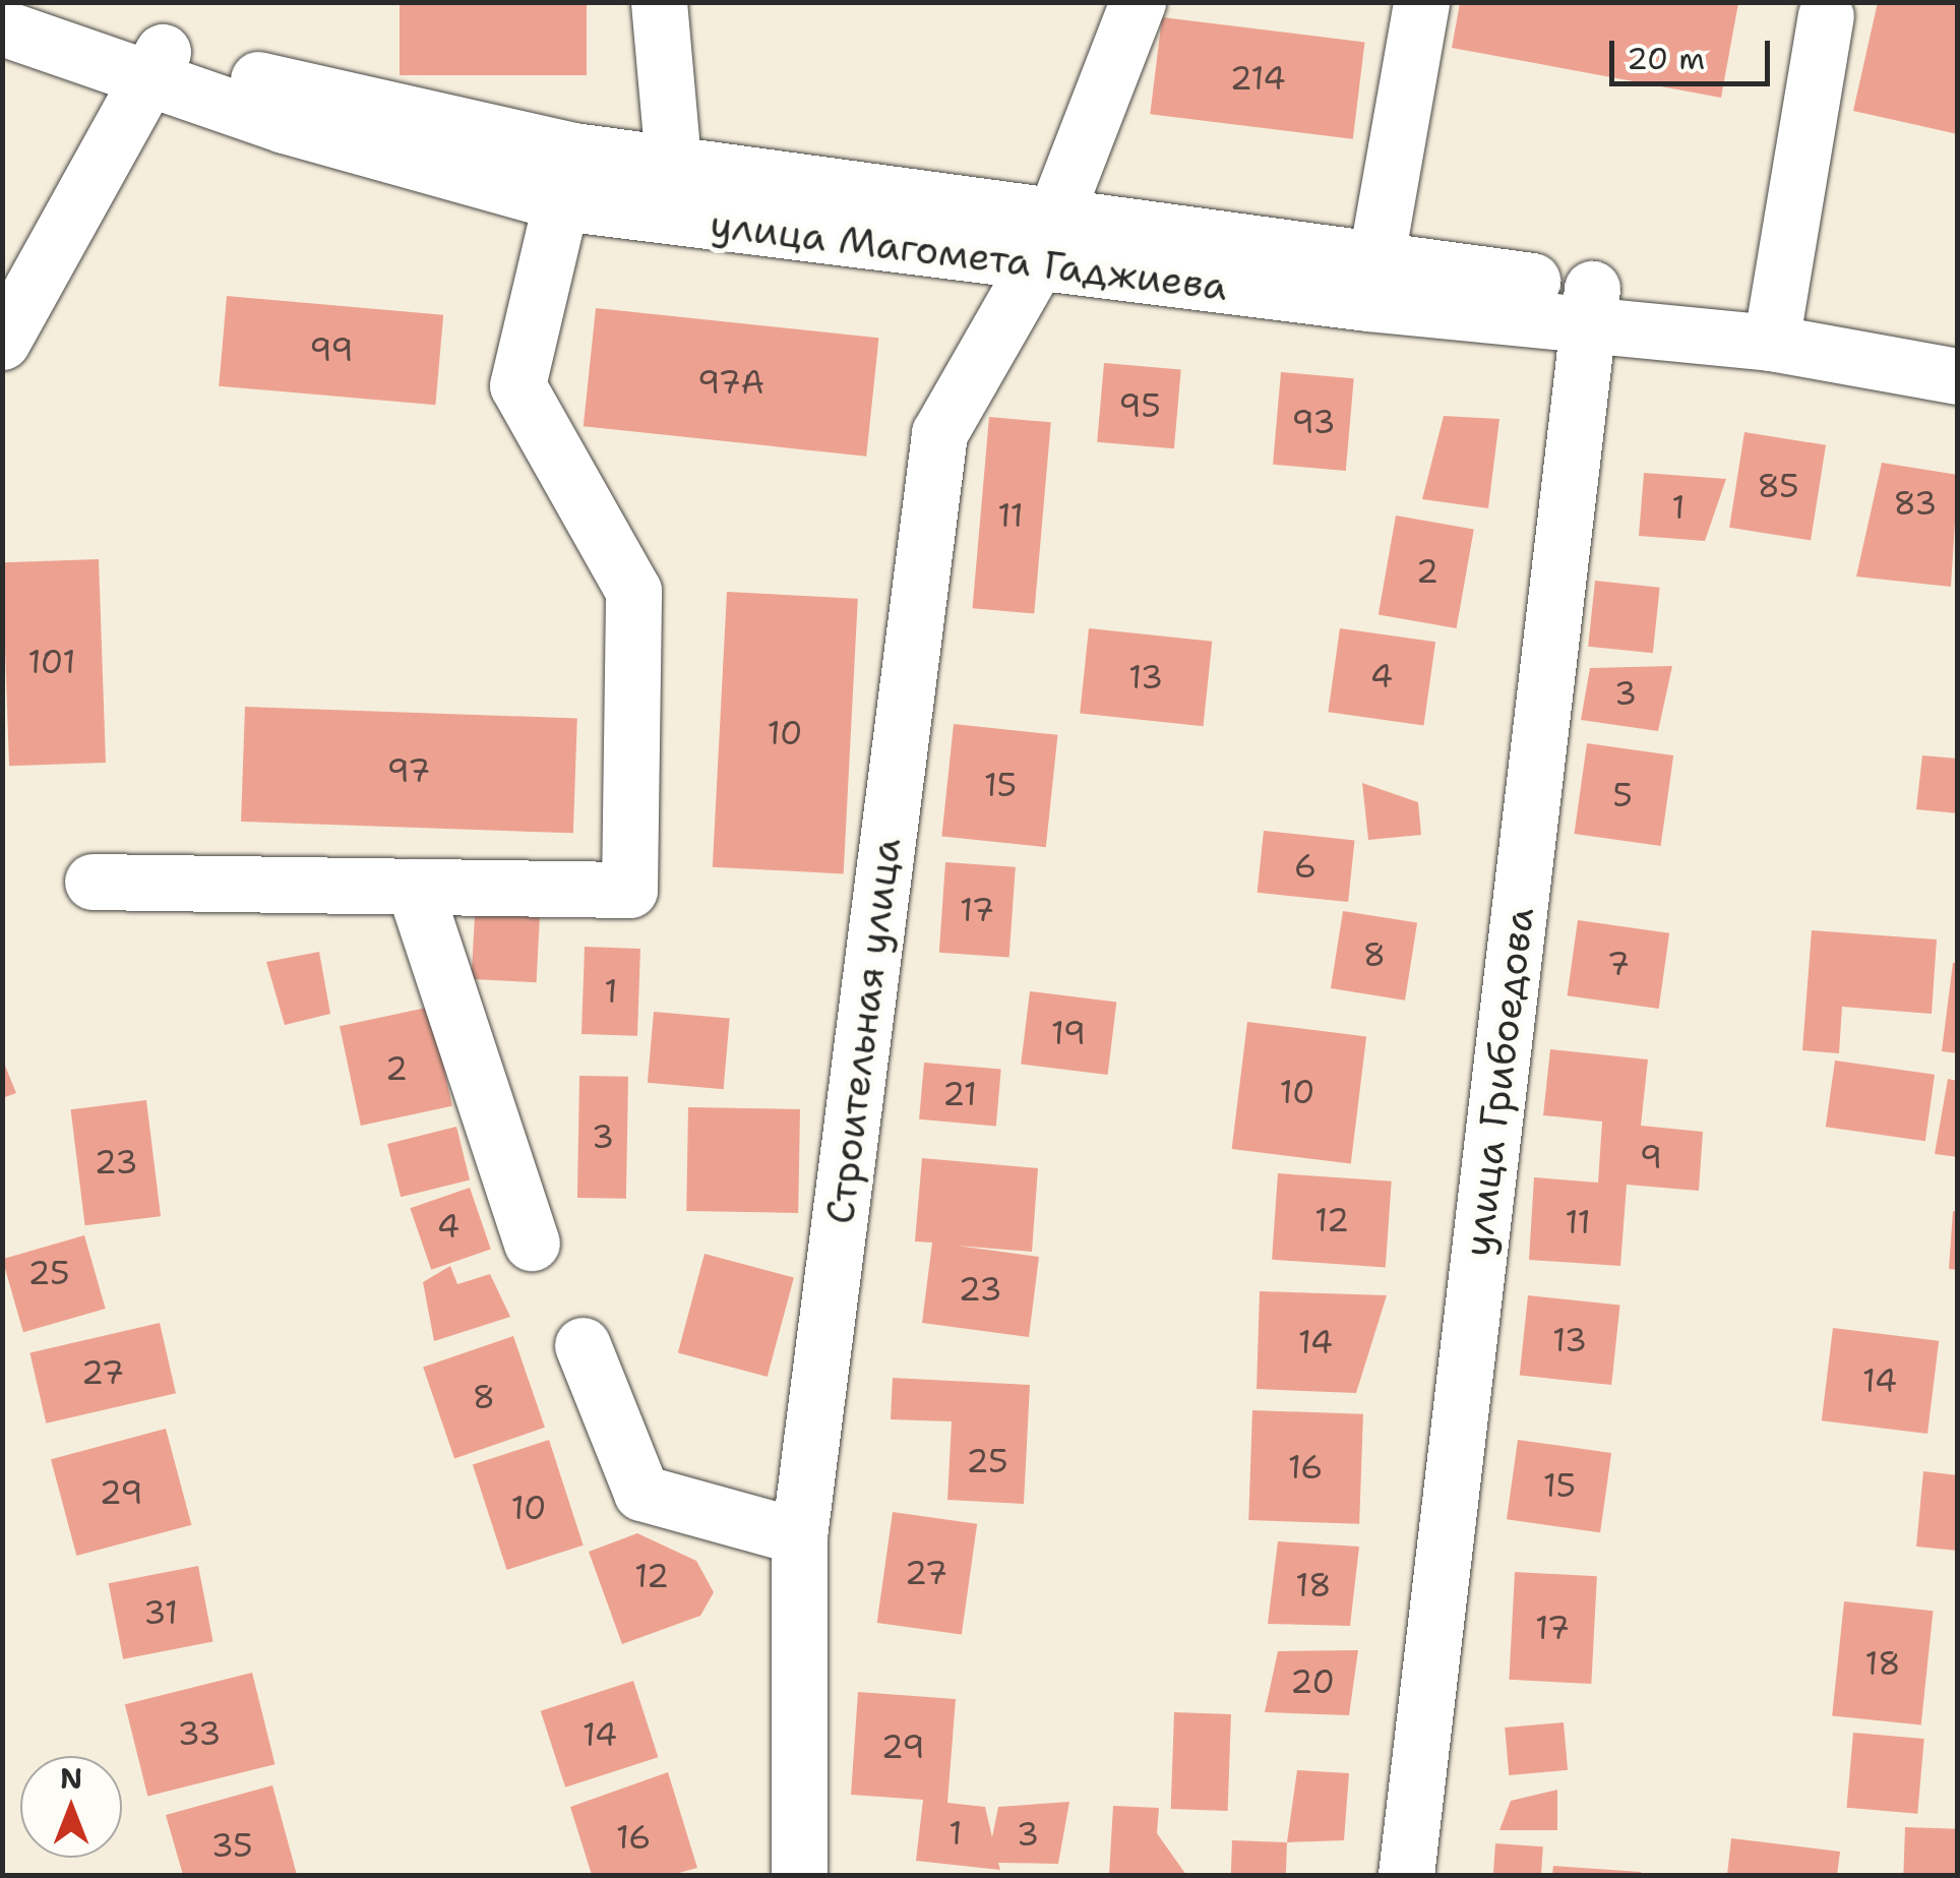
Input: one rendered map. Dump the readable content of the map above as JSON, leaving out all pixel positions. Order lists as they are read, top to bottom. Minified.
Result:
{"streets":{"street":["улица Магомета Гаджиева","Строительная улица","улица Грибоедова"]},"crossings":[["улица Магомета Гаджиева","Строительная улица"],["улица Магомета Гаджиева","улица Грибоедова"]],"house_numbers":["214","99","97А","95","93","85","83","1","11","2","101","4","13","3","10","97","15","5","6","17","8","7","1","19","2","10","21","3","9","23","12","11","4","25","23","13","14","27","14","8","25","16","15","29","10","27","12","18","31","17","18","20","33","14","29","1","3","16","35"],"scale_bar":"20 m","north":"top"}
